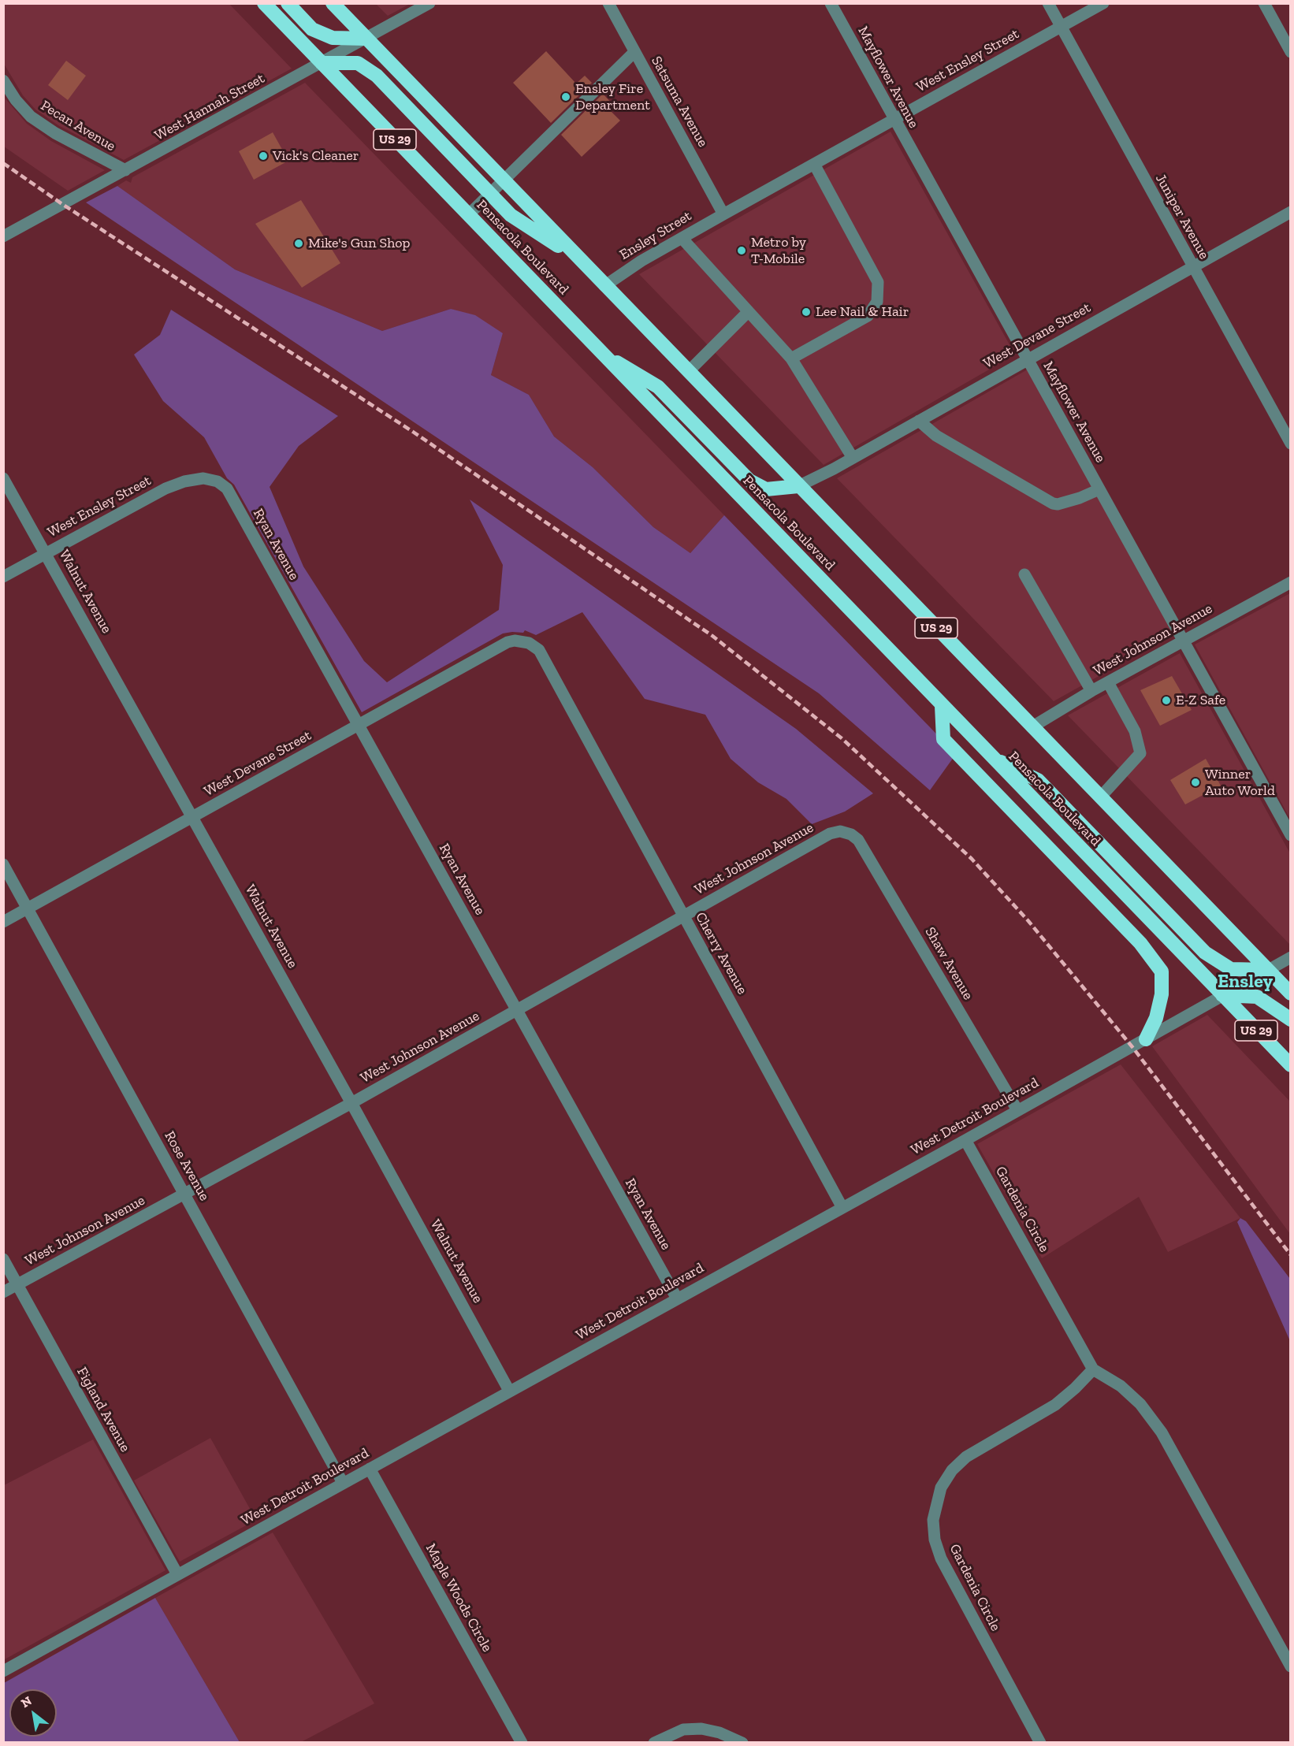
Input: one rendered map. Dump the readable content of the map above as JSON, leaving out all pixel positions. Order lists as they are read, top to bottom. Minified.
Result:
{"streets":{"highway":["US 29","Pensacola Boulevard"],"street":["West Ensley Street","Mayflower Avenue","Satsuma Avenue","West Hannah Street","Pecan Avenue","Juniper Avenue","Ensley Street","West Devane Street","Ryan Avenue","Walnut Avenue","West Johnson Avenue","Cherry Avenue","Shaw Avenue","West Detroit Boulevard","Rose Avenue","Gardenia Circle","Figland Avenue","Maple Woods Circle"]},"crossings":[["West Ensley Street","Mayflower Avenue"],["West Ensley Street","Satsuma Avenue"],["West Ensley Street","Juniper Avenue"],["West Ensley Street","Ensley Street"],["West Ensley Street","Ryan Avenue"],["West Ensley Street","Walnut Avenue"],["Mayflower Avenue","West Devane Street"],["Mayflower Avenue","West Johnson Avenue"],["Satsuma Avenue","Ensley Street"],["West Hannah Street","Pecan Avenue"],["West Hannah Street","US 29"],["West Hannah Street","Pensacola Boulevard"],["US 29","Ensley Street"],["US 29","West Devane Street"],["US 29","West Johnson Avenue"],["US 29","West Detroit Boulevard"],["Juniper Avenue","West Devane Street"],["Pensacola Boulevard","West Detroit Boulevard"],["West Devane Street","Ryan Avenue"],["West Devane Street","Walnut Avenue"],["West Devane Street","Cherry Avenue"],["West Devane Street","Rose Avenue"],["Ryan Avenue","West Johnson Avenue"],["Ryan Avenue","West Detroit Boulevard"],["Walnut Avenue","West Johnson Avenue"],["Walnut Avenue","West Detroit Boulevard"],["West Johnson Avenue","Cherry Avenue"],["West Johnson Avenue","Shaw Avenue"],["West Johnson Avenue","Rose Avenue"],["West Johnson Avenue","Figland Avenue"],["Cherry Avenue","West Detroit Boulevard"],["Shaw Avenue","West Detroit Boulevard"],["West Detroit Boulevard","Rose Avenue"],["West Detroit Boulevard","Gardenia Circle"],["West Detroit Boulevard","Figland Avenue"],["West Detroit Boulevard","Maple Woods Circle"]],"districts":["Ensley"],"places":["Ensley Fire Department","Vick's Cleaner","Mike's Gun Shop","Metro by T-Mobile","Lee Nail & Hair","E-Z Safe","Winner Auto World"],"north":"top left"}
